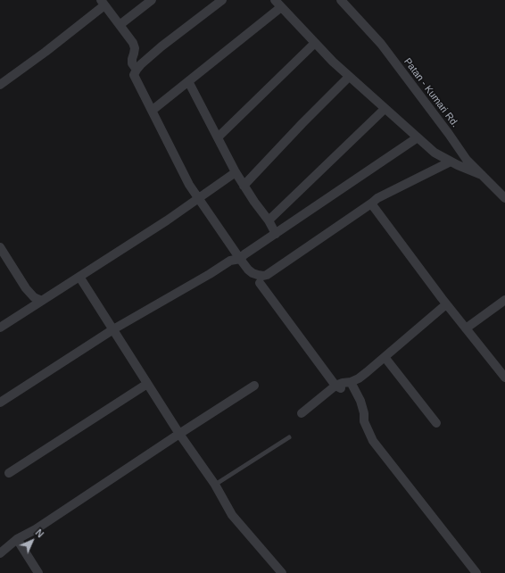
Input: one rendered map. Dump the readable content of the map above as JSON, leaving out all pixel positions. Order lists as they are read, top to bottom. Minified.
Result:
{"streets":{"street":["Patan - Kumari Rd."]},"north":"top right"}
